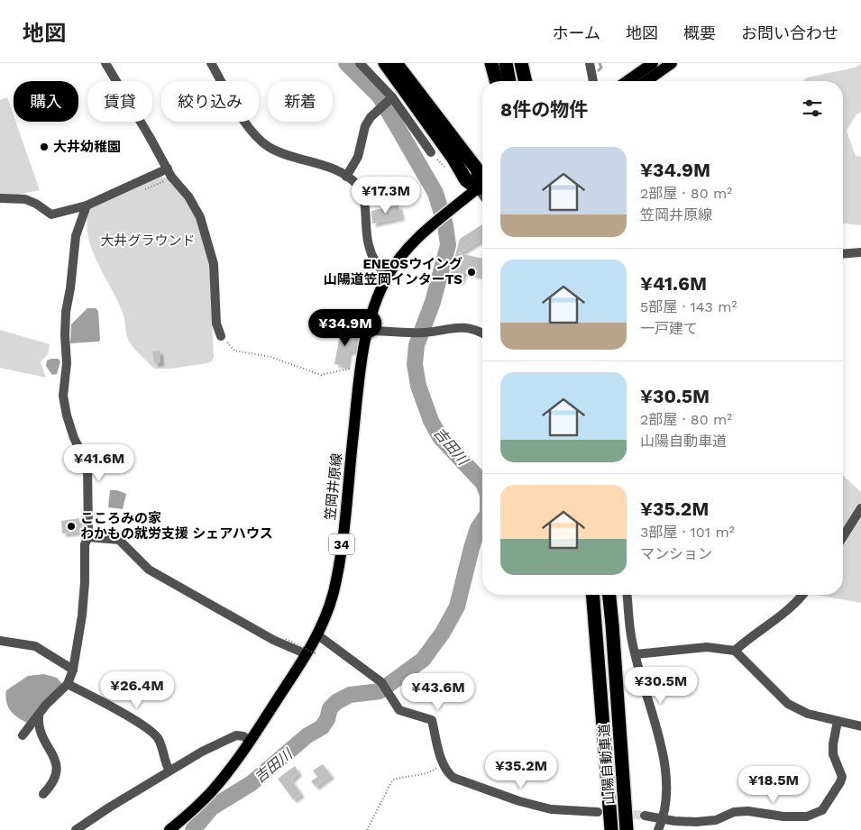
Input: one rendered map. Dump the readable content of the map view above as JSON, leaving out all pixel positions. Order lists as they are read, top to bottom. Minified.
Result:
{"streets":{"highway":["山陽自動車道"],"main road":["笠岡井原線","34"]},"water":["吉田川"],"parks":["大井グラウンド"],"places":["大井幼稚園","ENEOSウイング 山陽道笠岡インターTS","こころみの家 わかもの就労支援 シェアハウス"],"page":{"header":"地図","nav":["ホーム","地図","概要","お問い合わせ"],"chip":["購入","賃貸","絞り込み","新着"],"heading":"8件の物件","list":[{"name":"¥34.9M","note":"2部屋 · 80 m² · 笠岡井原線"},{"name":"¥41.6M","note":"5部屋 · 143 m² · 一戸建て"},{"name":"¥30.5M","note":"2部屋 · 80 m² · 山陽自動車道"},{"name":"¥35.2M","note":"3部屋 · 101 m² · マンション"}],"price":["¥17.3M","¥34.9M","¥41.6M","¥30.5M","¥26.4M","¥43.6M","¥35.2M","¥18.5M"]}}
